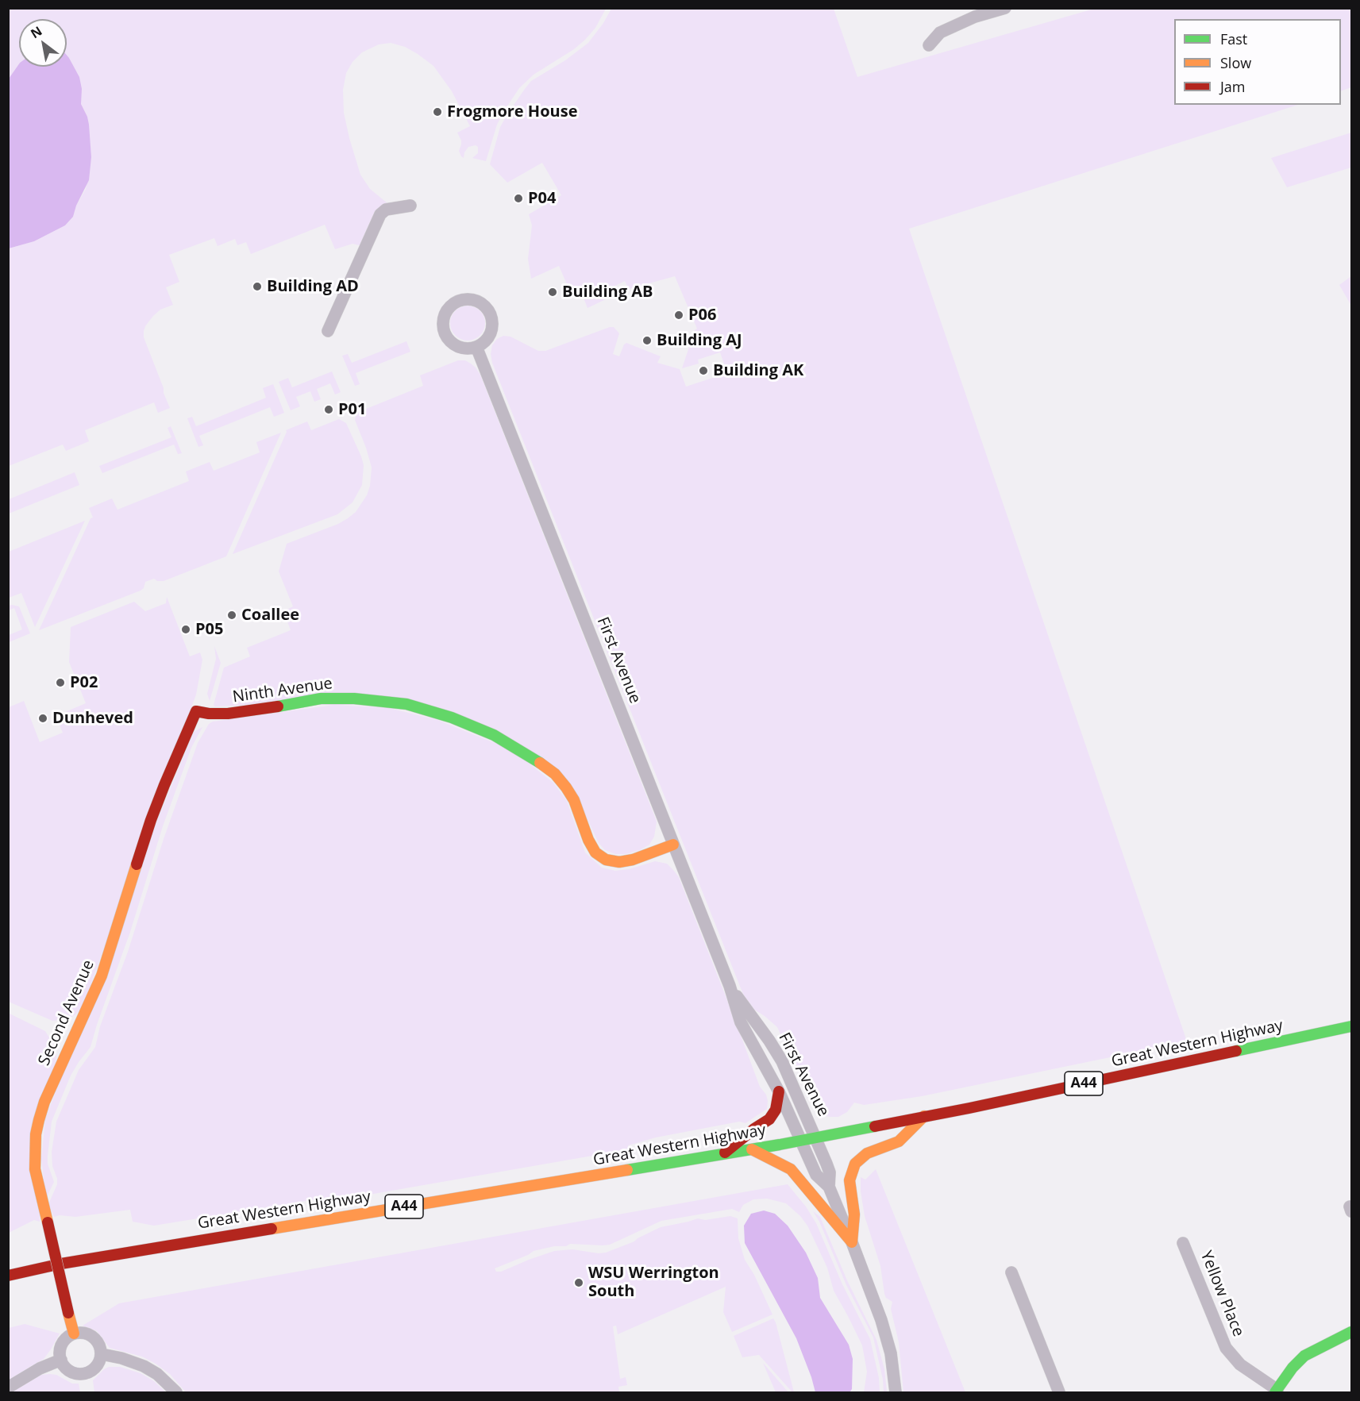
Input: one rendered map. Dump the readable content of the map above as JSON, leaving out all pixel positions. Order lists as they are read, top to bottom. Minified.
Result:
{"streets":{"main road":["Ninth Avenue","Second Avenue","Great Western Highway","A44"],"street":["First Avenue","Yellow Place"]},"crossings":[["First Avenue","Ninth Avenue"],["First Avenue","Great Western Highway"],["Ninth Avenue","Second Avenue"]],"places":["Frogmore House","P04","Building AD","Building AB","P06","Building AJ","Building AK","P01","Coallee","P05","P02","Dunheved","WSU Werrington South"],"legend":["Fast","Slow","Jam"],"north":"top left"}
